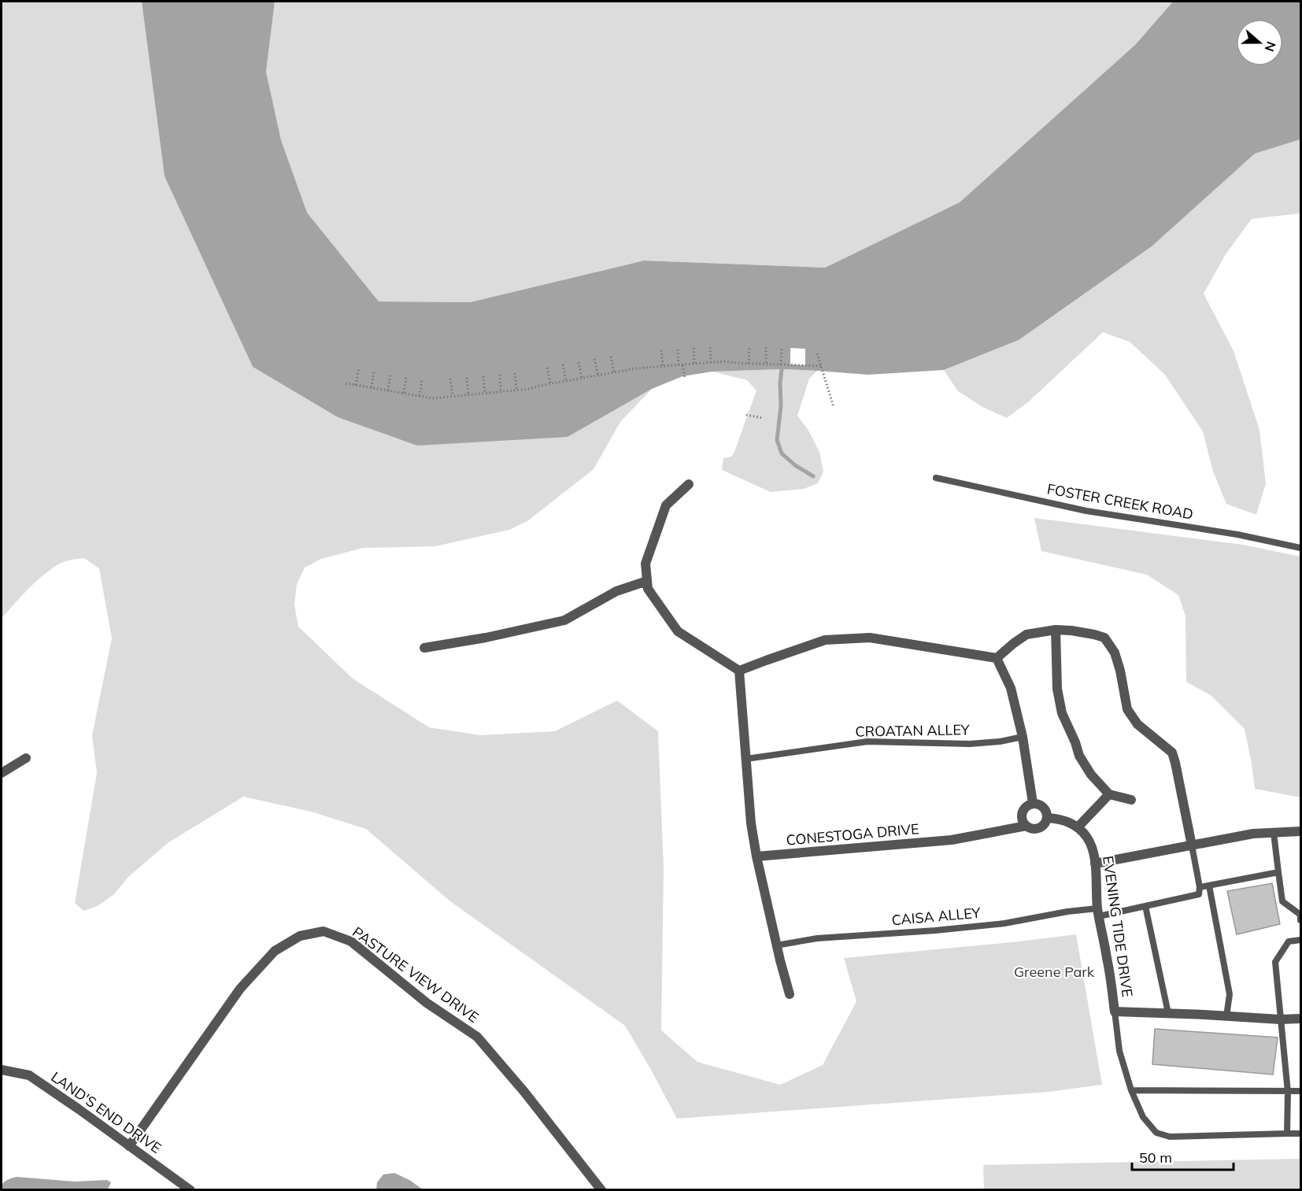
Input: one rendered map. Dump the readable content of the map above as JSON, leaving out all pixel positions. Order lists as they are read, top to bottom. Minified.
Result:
{"streets":{"street":["CONESTOGA DRIVE","EVENING TIDE DRIVE","PASTURE VIEW DRIVE","LAND'S END DRIVE"],"lane":["FOSTER CREEK ROAD","CROATAN ALLEY","CAISA ALLEY"]},"crossings":[["CAISA ALLEY","EVENING TIDE DRIVE"],["PASTURE VIEW DRIVE","LAND'S END DRIVE"]],"parks":["Greene Park"],"scale_bar":"50 m","north":"right"}
